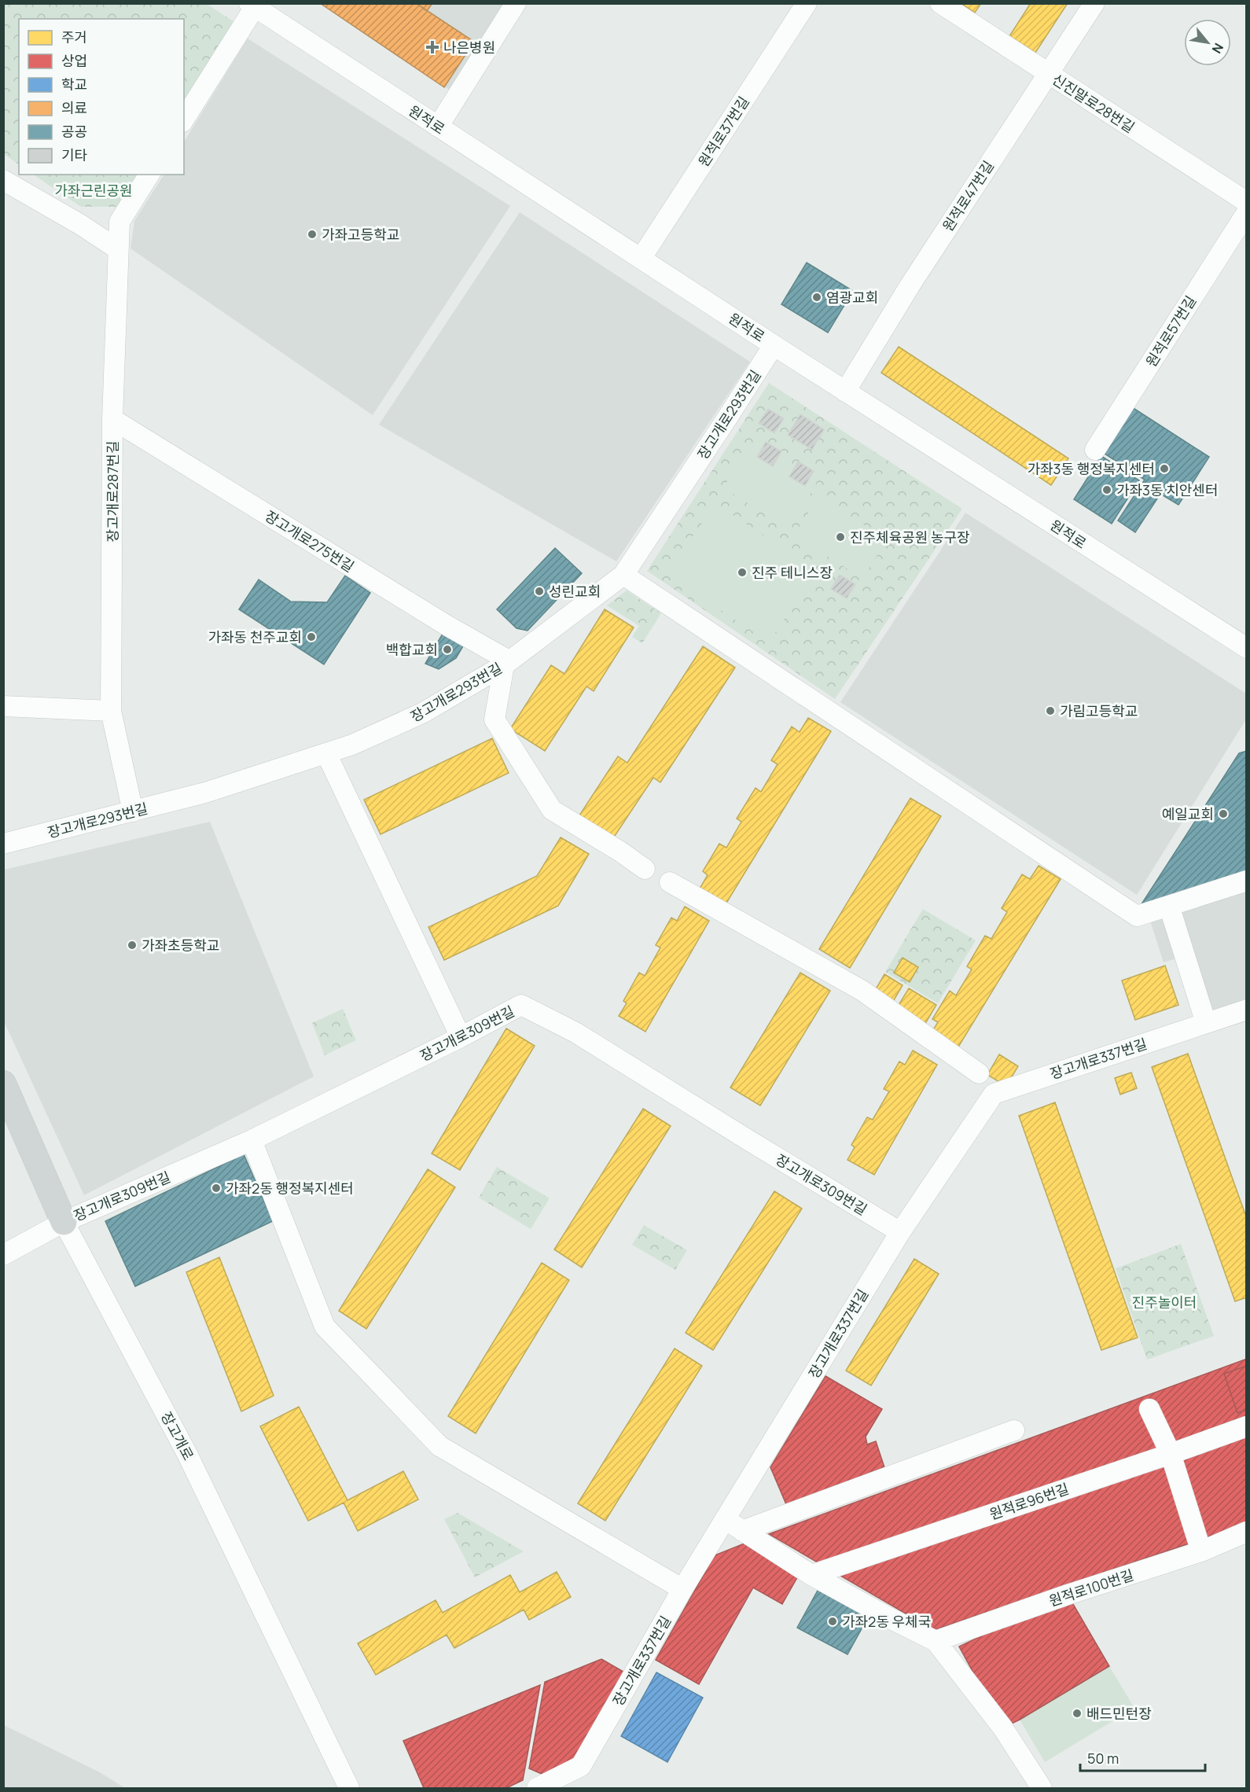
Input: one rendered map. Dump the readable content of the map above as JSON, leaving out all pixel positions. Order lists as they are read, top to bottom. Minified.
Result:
{"streets":{"main road":["장고개로"],"street":["신진말로28번길","원적로","원적로37번길","원적로47번길","원적로57번길","장고개로293번길","장고개로287번길","장고개로275번길","장고개로309번길","장고개로337번길","원적로96번길","원적로100번길"]},"crossings":[["신진말로28번길","원적로47번길"],["원적로","원적로37번길"],["원적로","원적로47번길"],["원적로","장고개로293번길"],["장고개로293번길","장고개로287번길"],["장고개로293번길","장고개로275번길"],["장고개로287번길","장고개로275번길"],["장고개로309번길","장고개로337번길"],["장고개로309번길","장고개로"]],"parks":["가좌근린공원","진주놀이터"],"places":{"health":["나은병원"],"other":["가좌고등학교","염광교회","가좌3동 행정복지센터","가좌3동 치안센터","진주체육공원 농구장","진주 테니스장","성린교회","가좌동 천주교회","백합교회","가림고등학교","예일교회","가좌초등학교","가좌2동 행정복지센터","가좌2동 우체국","배드민턴장"]},"legend":["주거","상업","학교","의료","공공","기타"],"scale_bar":"50 m","north":"bottom right"}
